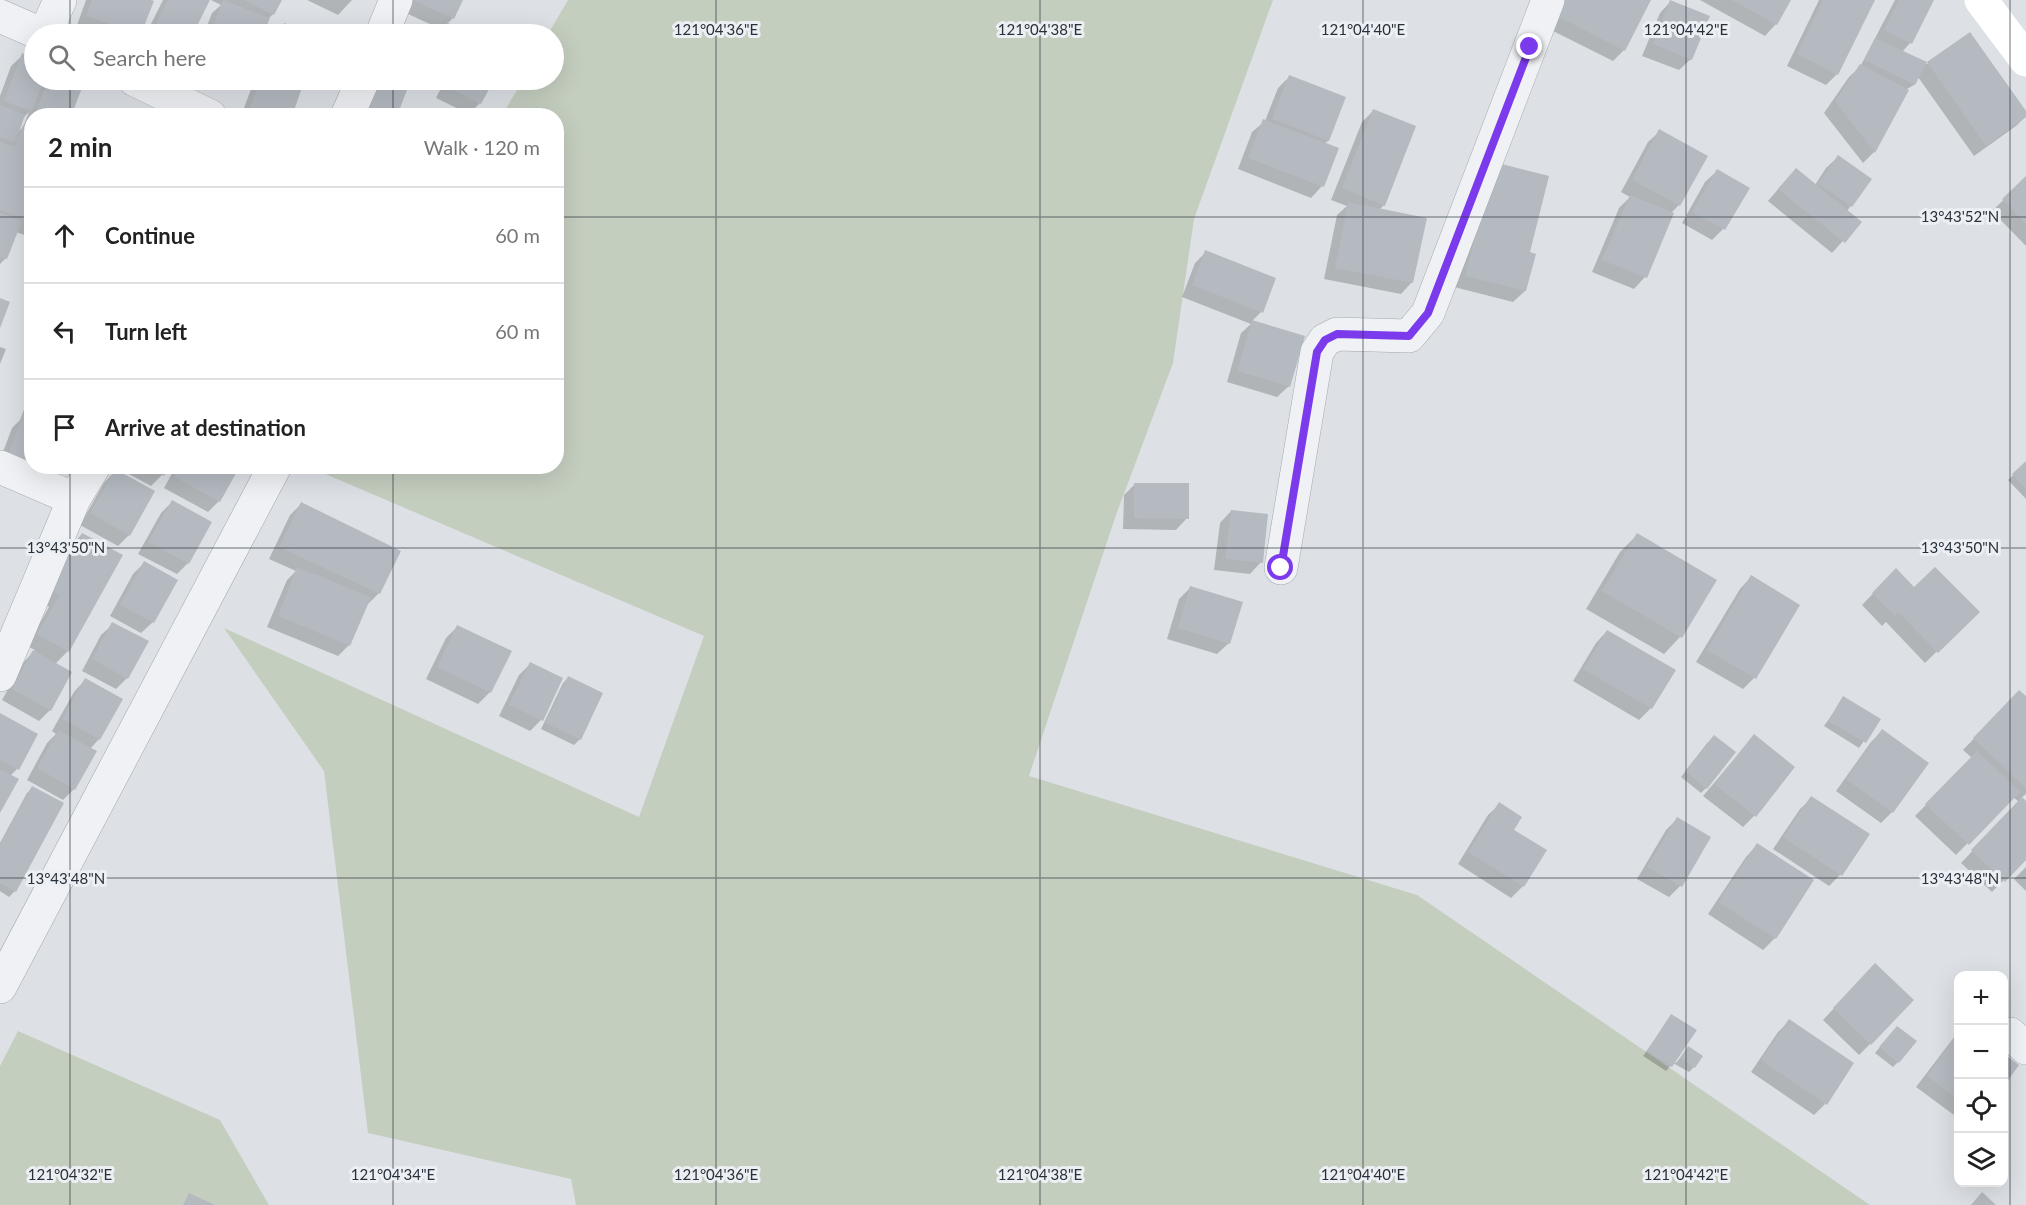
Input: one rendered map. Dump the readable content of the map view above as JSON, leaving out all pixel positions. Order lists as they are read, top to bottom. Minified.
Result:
{"page":{"search":"Search here","heading":["2 min","Walk · 120 m"],"list":[["Continue","60 m"],["Turn left","60 m"],"Arrive at destination"],"map_buttons":["+","−"]},"coordinates":["121°04'36\"E","121°04'38\"E","121°04'40\"E","121°04'42\"E","13°43'52\"N","13°43'50\"N","13°43'48\"N","121°04'32\"E","121°04'34\"E"]}
